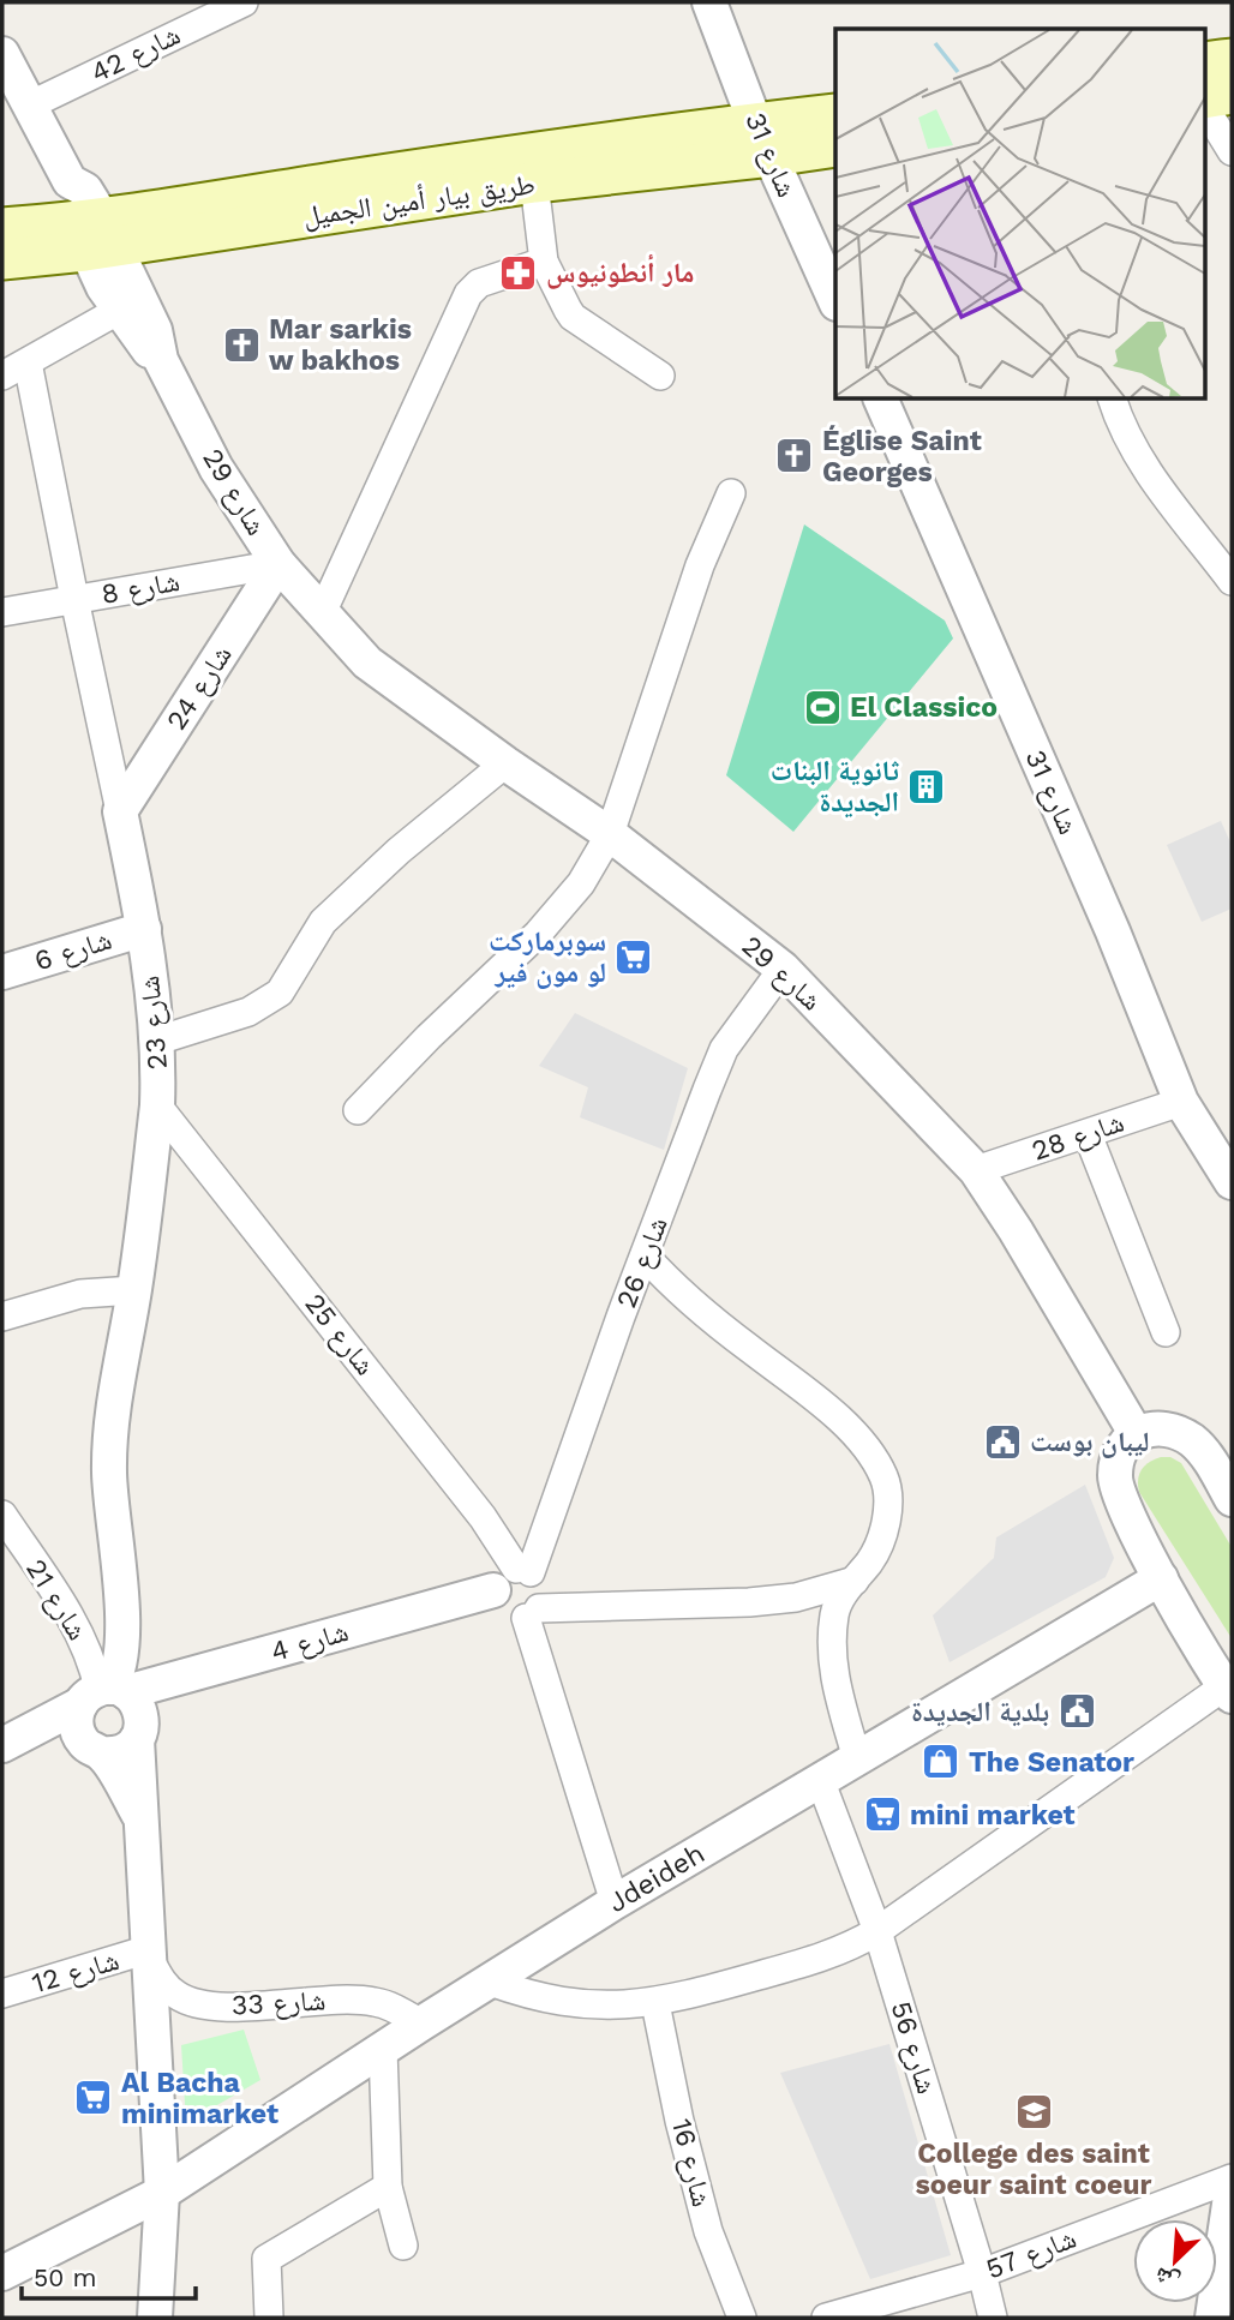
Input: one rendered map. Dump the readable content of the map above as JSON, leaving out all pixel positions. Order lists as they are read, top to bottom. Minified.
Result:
{"streets":{"main road":["طريق بيار أمين الجميل"],"street":["شارع 42","شارع 31","شارع 29","شارع 8","شارع 24","شارع 6","شارع 23","شارع 28","شارع 26","شارع 25","شارع 21","شارع 4","Jdeideh","شارع 12","شارع 33","شارع 56","شارع 16","شارع 57"]},"crossings":[["شارع 42","شارع 29"],["شارع 31","طريق بيار أمين الجميل"],["شارع 31","شارع 28"],["طريق بيار أمين الجميل","شارع 29"],["شارع 29","شارع 8"],["شارع 29","شارع 24"],["شارع 29","شارع 28"],["شارع 29","شارع 26"],["شارع 8","شارع 24"],["شارع 8","شارع 23"],["شارع 24","شارع 23"],["شارع 6","شارع 23"],["شارع 23","شارع 25"],["شارع 23","شارع 21"],["شارع 23","شارع 4"],["شارع 26","شارع 25"],["شارع 26","شارع 4"],["شارع 25","شارع 4"],["شارع 21","شارع 4"],["Jdeideh","شارع 33"],["Jdeideh","شارع 56"],["شارع 12","شارع 33"],["شارع 56","شارع 57"]],"places":{"pharmacy":["مار أنطونيوس"],"church":["Mar sarkis w bakhos","Église Saint Georges"],"sports":["El Classico"],"building":["ثانوية البنات الجديدة"],"supermarket":["سوبرماركت لو مون فير","mini market","Al Bacha minimarket"],"public building":["ليبان بوست","بلدية الجديدة"],"shop":["The Senator"],"school or university":["College des saint soeur saint coeur"]},"scale_bar":"50 m","north":"bottom left"}
